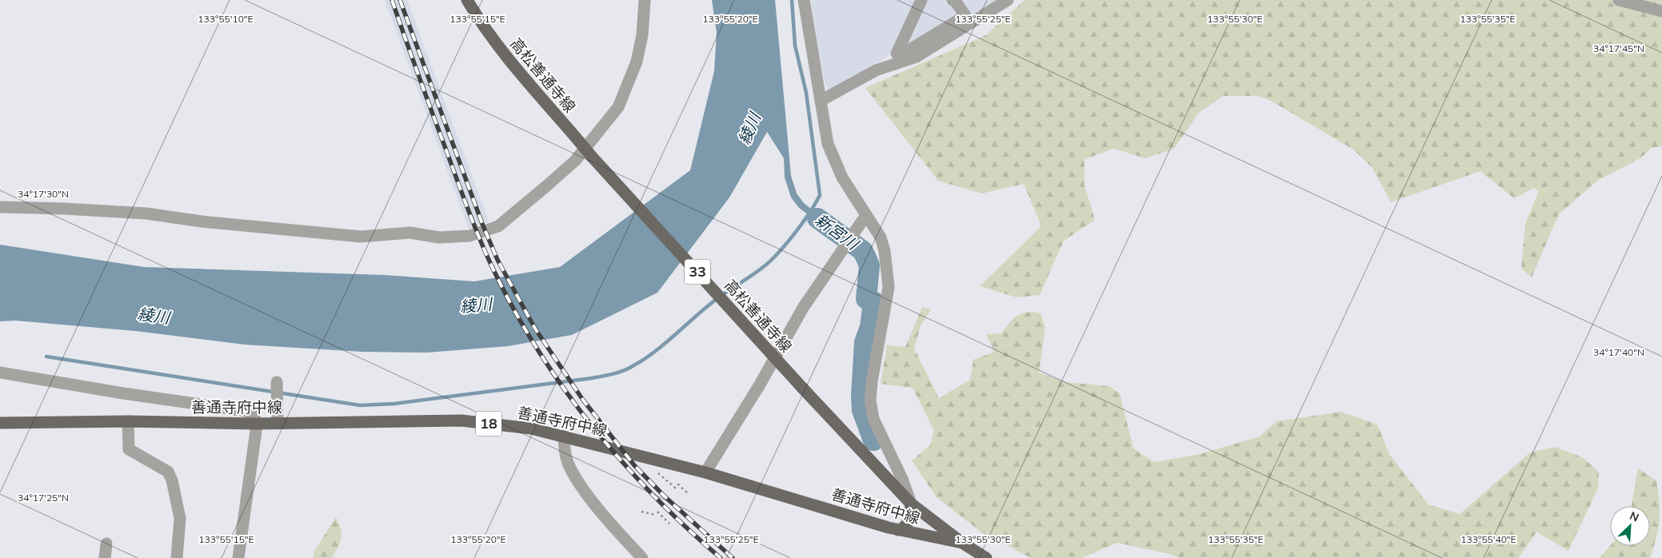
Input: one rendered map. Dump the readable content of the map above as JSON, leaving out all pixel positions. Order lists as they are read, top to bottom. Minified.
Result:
{"streets":{"main road":["高松善通寺線","33","善通寺府中線","18"]},"crossings":[["高松善通寺線","善通寺府中線"]],"water":["綾川","新宮川"],"north":"top right","coordinates":["133°55'10\"E","133°55'15\"E","133°55'20\"E","133°55'25\"E","133°55'30\"E","133°55'35\"E","34°17'45\"N","34°17'30\"N","34°17'40\"N","34°17'25\"N","133°55'40\"E"]}
